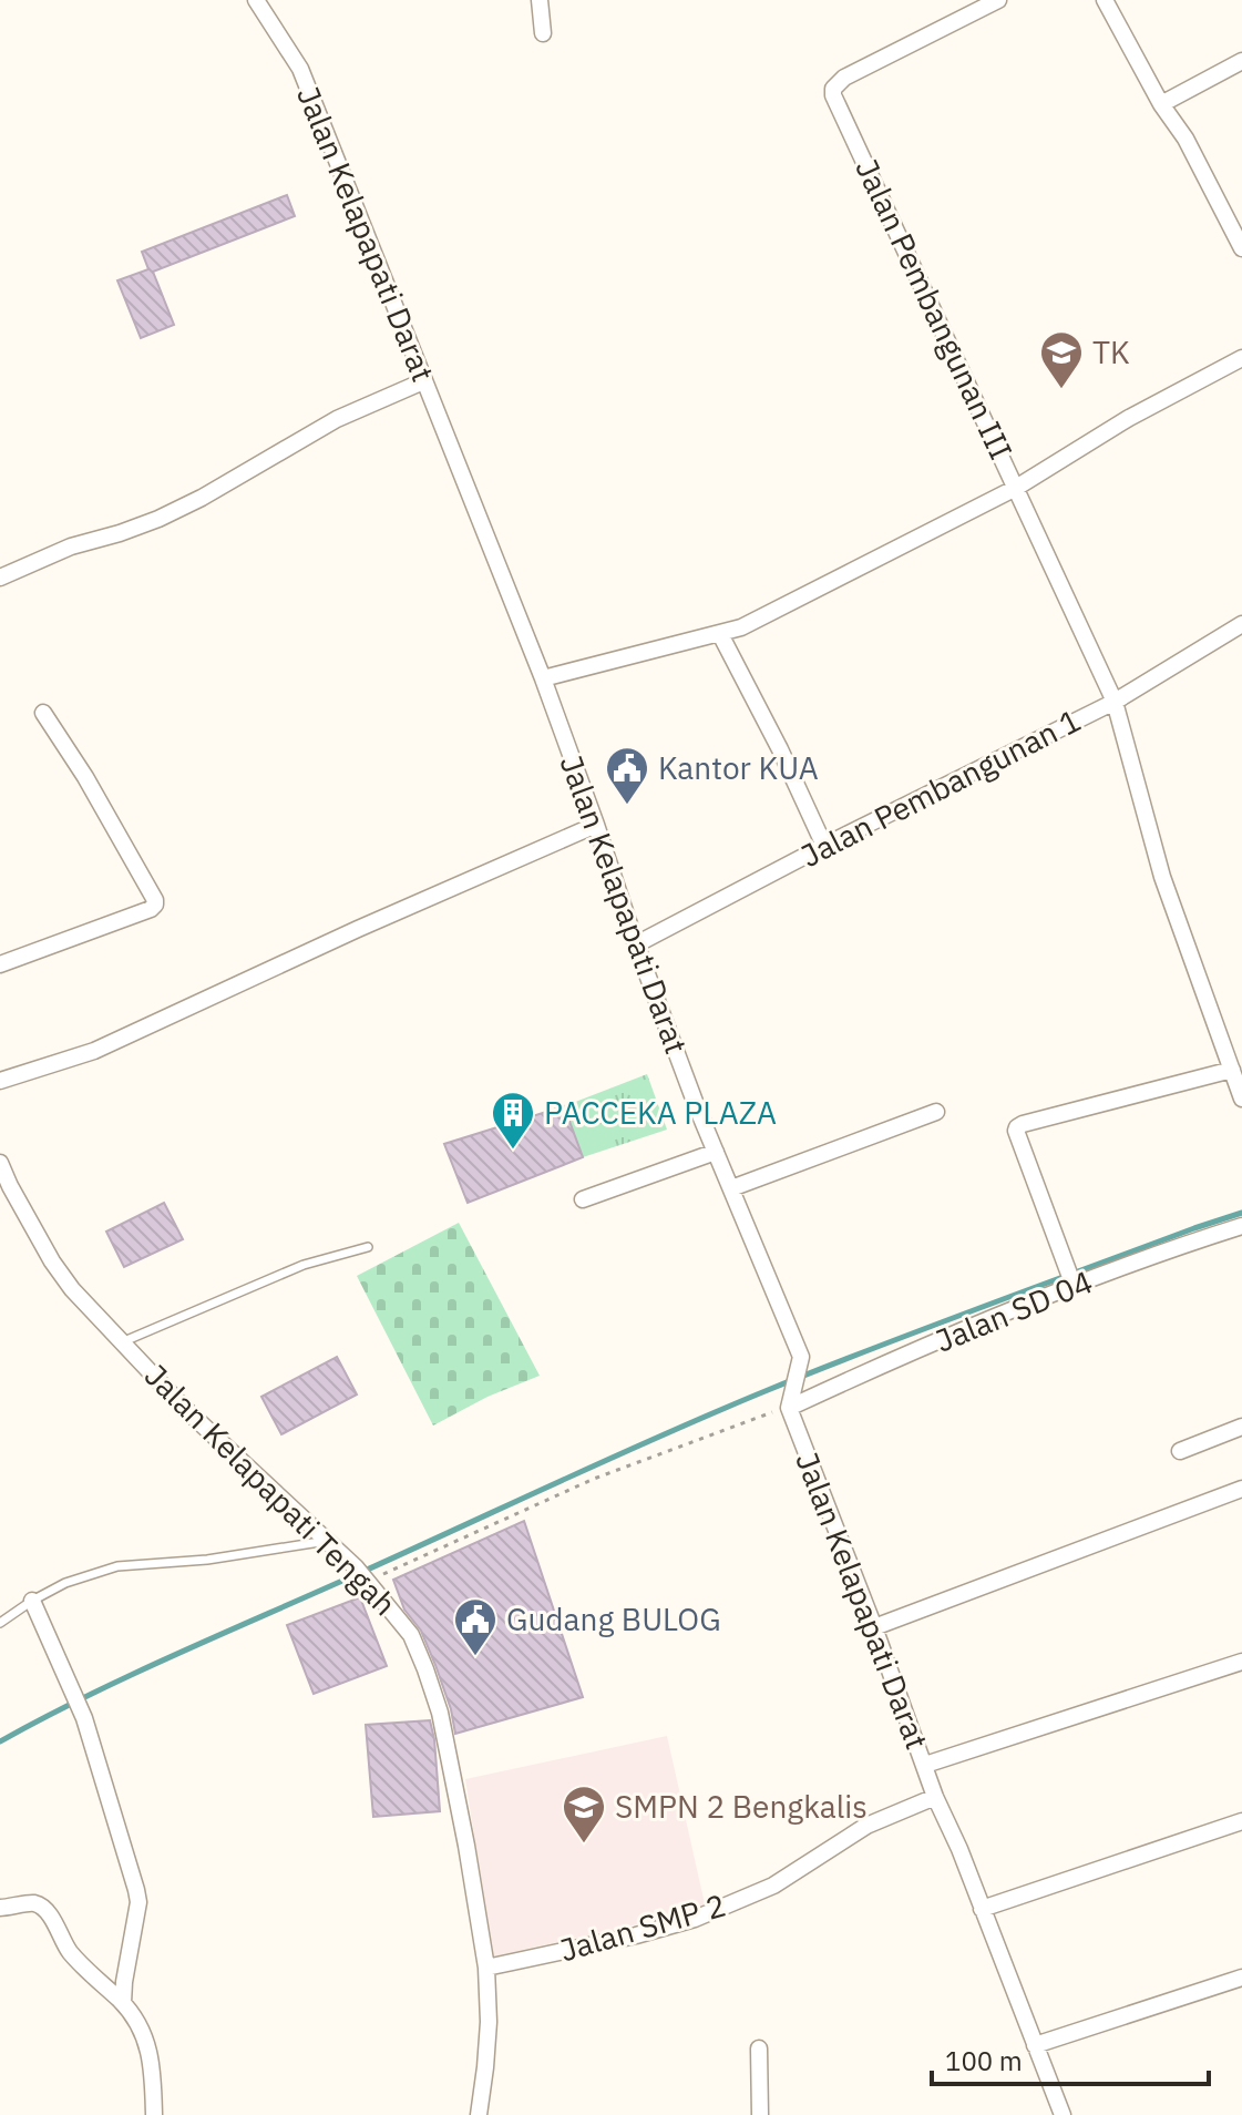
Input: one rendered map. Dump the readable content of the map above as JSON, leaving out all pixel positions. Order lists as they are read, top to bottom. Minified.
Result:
{"streets":{"street":["Jalan Kelapapati Darat","Jalan Pembangunan III","Jalan Pembangunan 1","Jalan SD 04","Jalan Kelapapati Tengah","Jalan SMP 2"]},"crossings":[["Jalan Kelapapati Darat","Jalan Pembangunan 1"],["Jalan Kelapapati Darat","Jalan SD 04"],["Jalan Kelapapati Darat","Jalan SMP 2"],["Jalan Pembangunan III","Jalan Pembangunan 1"],["Jalan Kelapapati Tengah","Jalan SMP 2"]],"places":{"school or university":["TK","SMPN 2 Bengkalis"],"public building":["Kantor KUA","Gudang BULOG"],"building":["PACCEKA PLAZA"]},"scale_bar":"100 m"}
